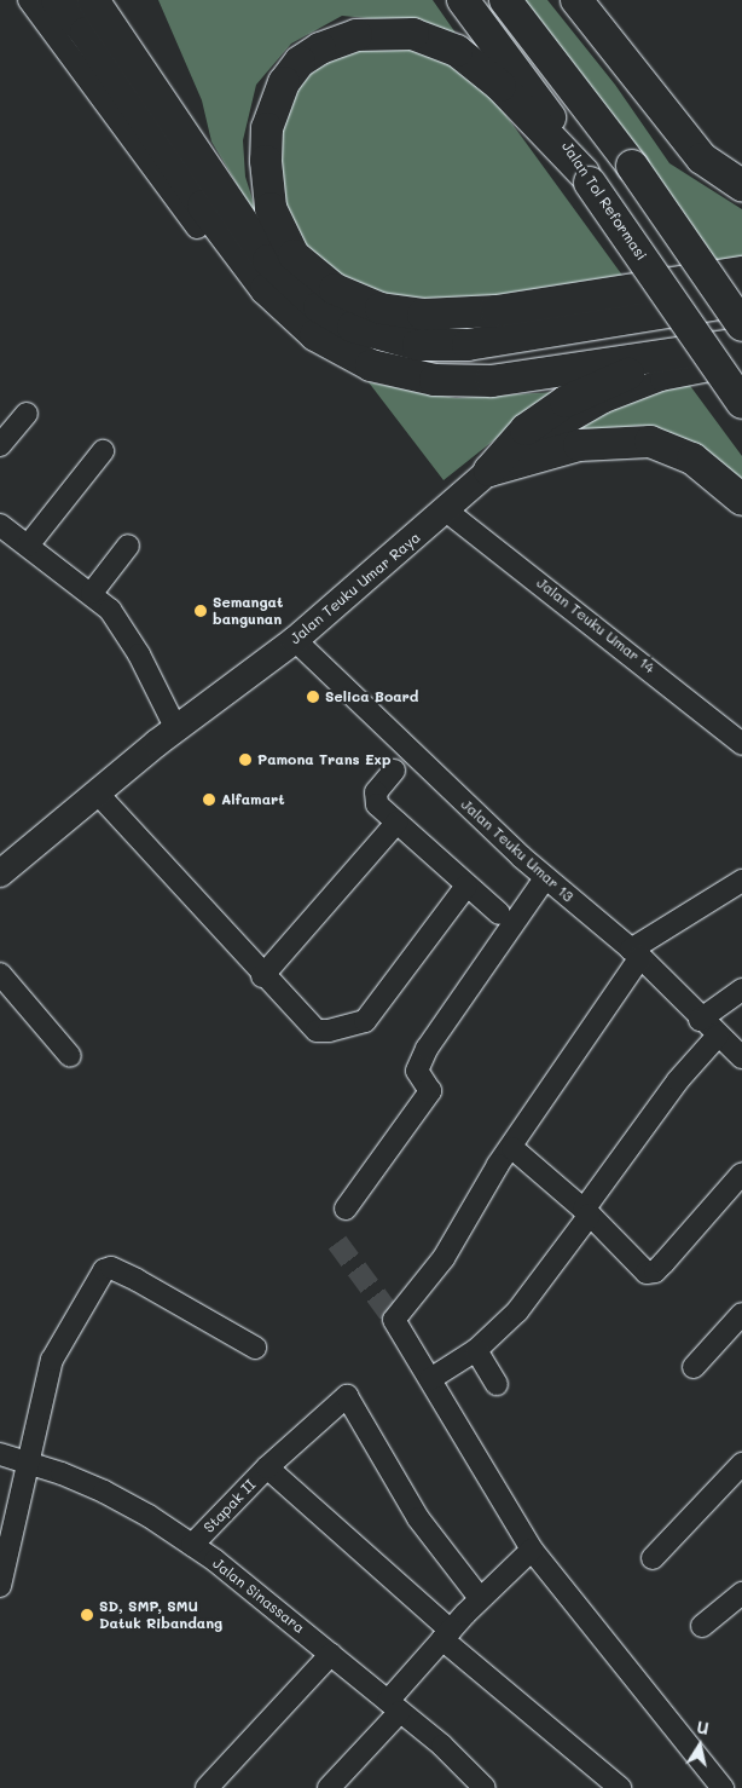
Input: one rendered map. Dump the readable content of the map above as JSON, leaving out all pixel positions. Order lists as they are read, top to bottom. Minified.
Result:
{"streets":{"highway":["Jalan Tol Reformasi"],"main road":["Jalan Teuku Umar Raya"],"street":["Jalan Teuku Umar 14","Jalan Teuku Umar 13","Stapak II","Jalan Sinassara"]},"crossings":[["Jalan Teuku Umar Raya","Jalan Teuku Umar 14"],["Jalan Teuku Umar Raya","Jalan Teuku Umar 13"],["Stapak II","Jalan Sinassara"]],"places":["Semangat bangunan","Selica Board","Pamona Trans Exp","Alfamart","SD, SMP, SMU Datuk Ribandang"],"north":"top"}
